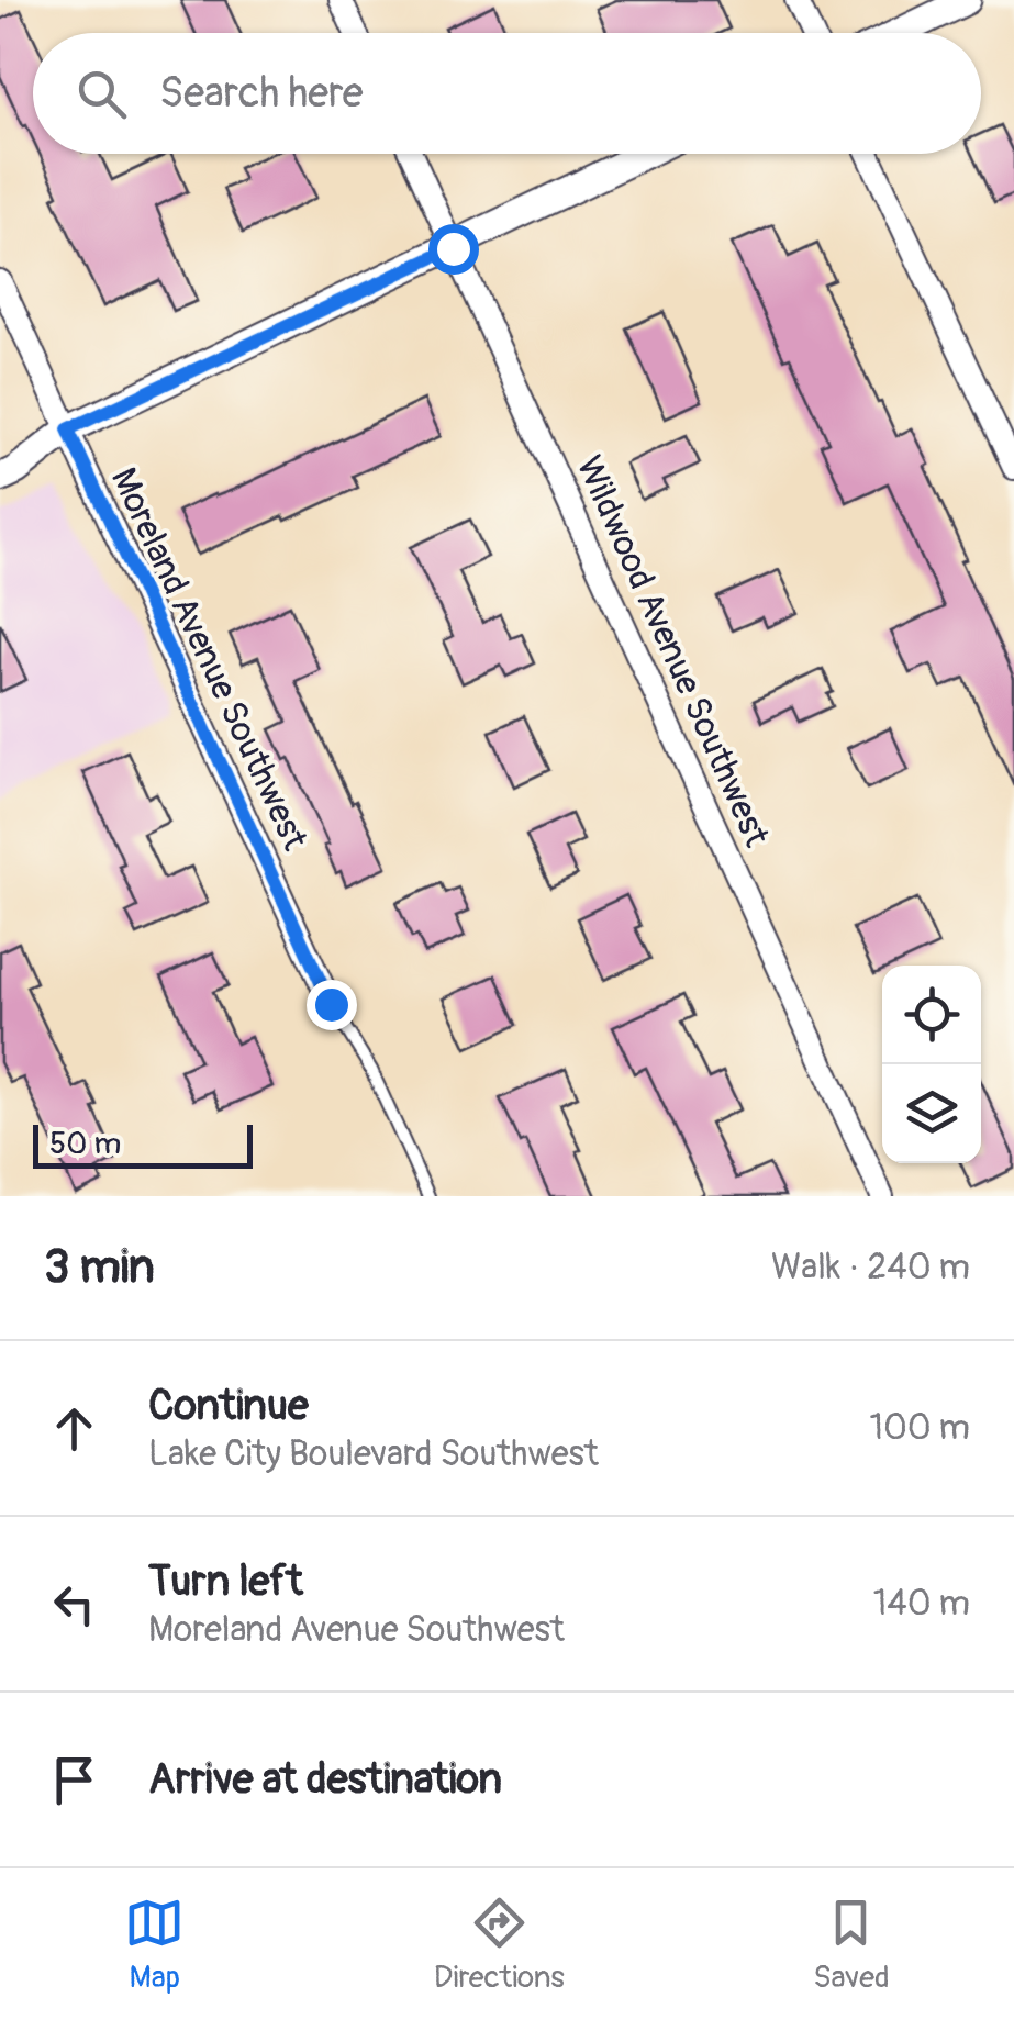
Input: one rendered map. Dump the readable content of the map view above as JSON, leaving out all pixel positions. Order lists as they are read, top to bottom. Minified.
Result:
{"streets":{"street":["Wildwood Avenue Southwest","Moreland Avenue Southwest"]},"scale_bar":"50 m","page":{"search":"Search here","scale":"50 m","heading":["3 min","Walk · 240 m"],"list":[["Continue","Lake City Boulevard Southwest","100 m"],["Turn left","Moreland Avenue Southwest","140 m"],"Arrive at destination"],"nav":["Map","Directions","Saved"]}}
